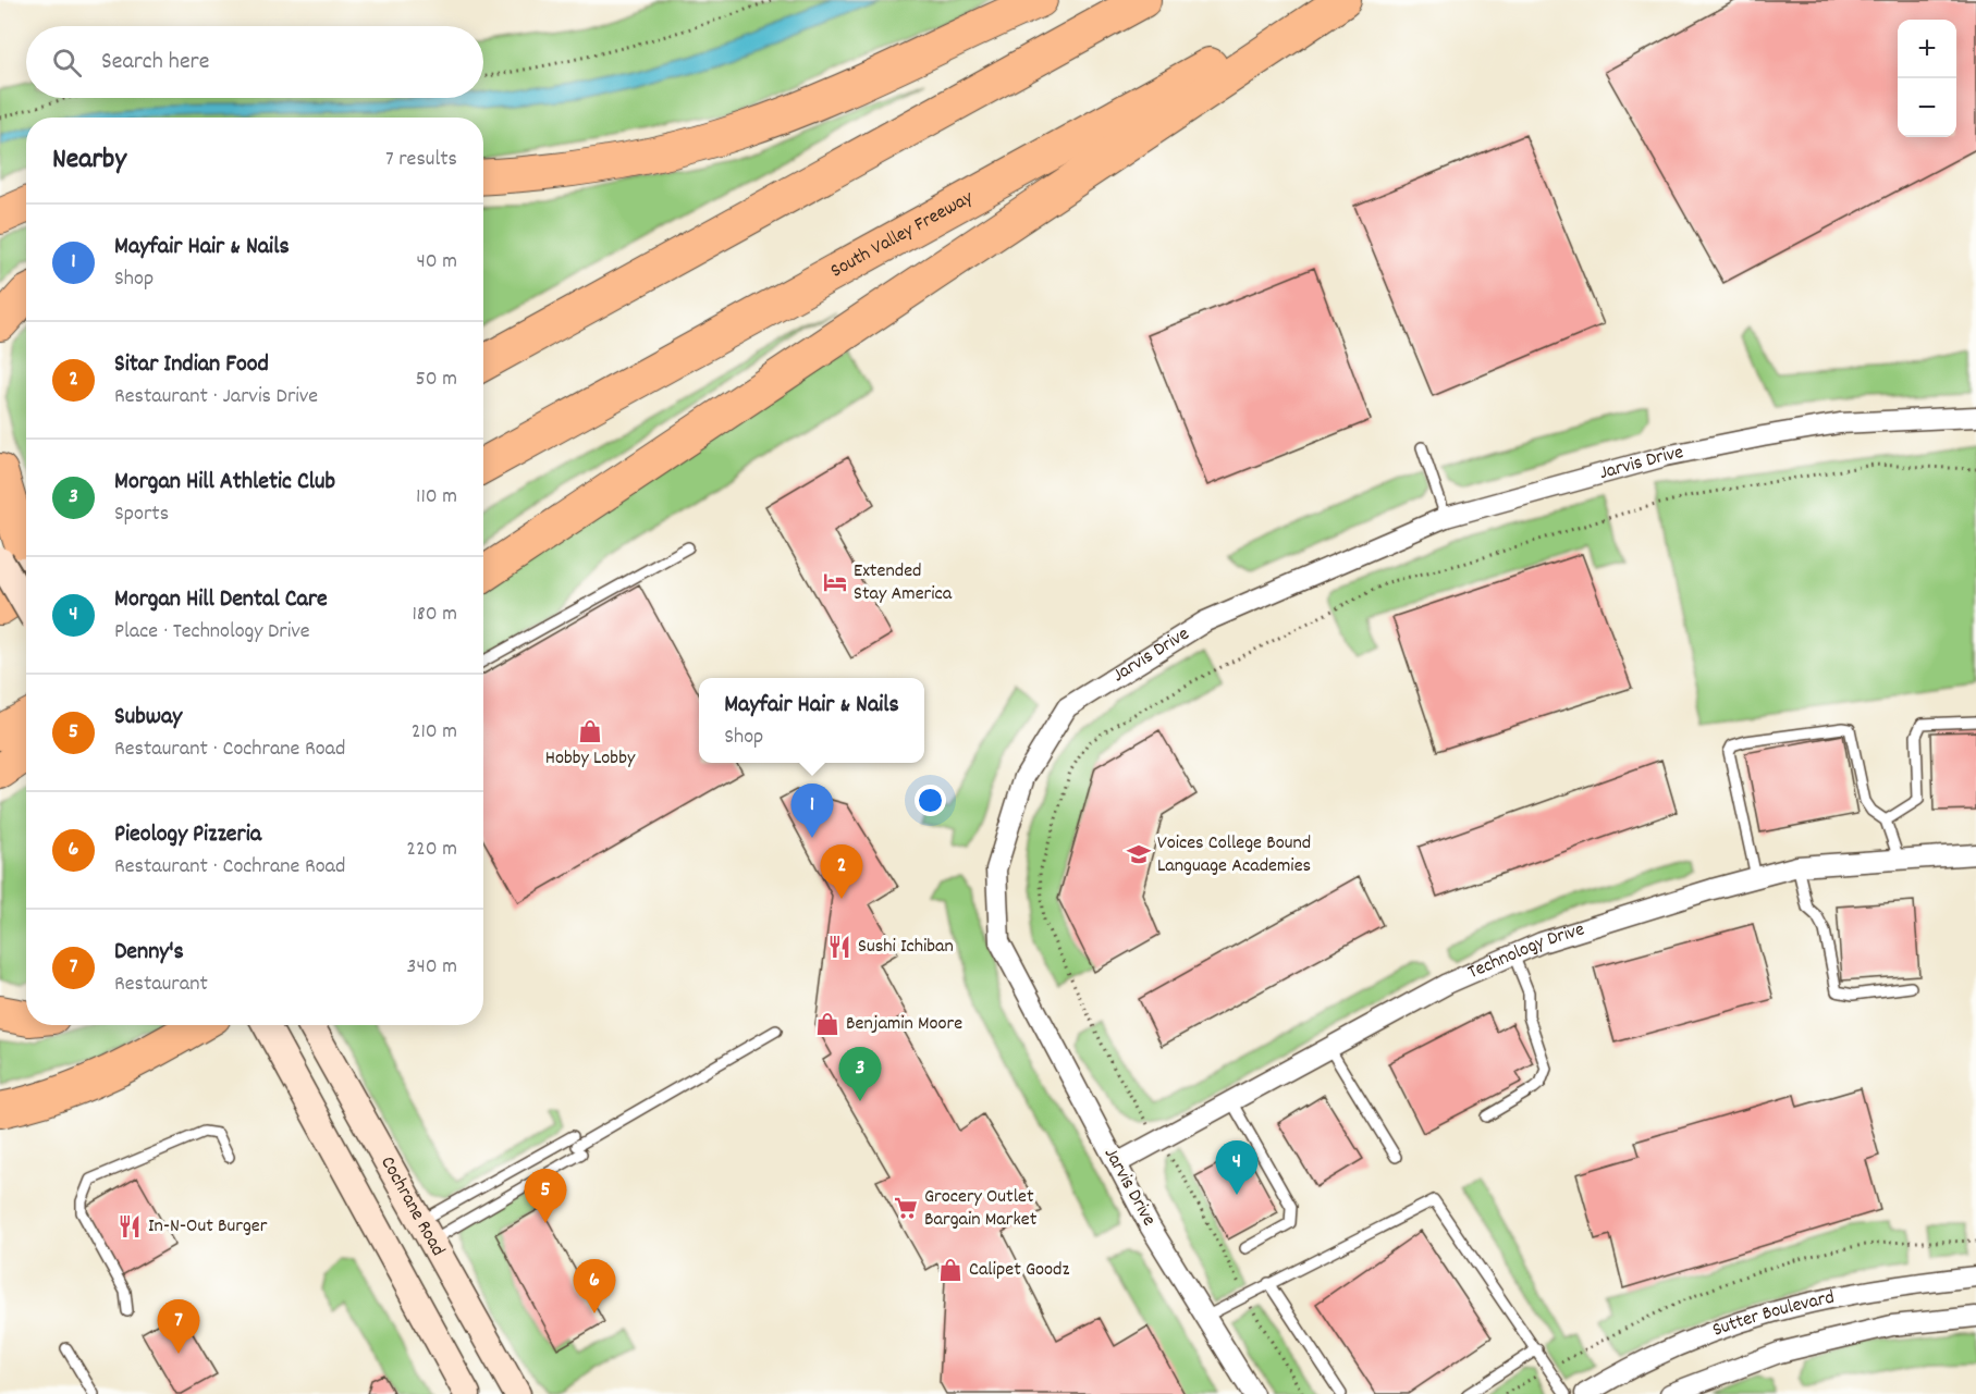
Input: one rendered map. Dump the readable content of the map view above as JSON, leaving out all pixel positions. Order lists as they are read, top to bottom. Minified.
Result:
{"streets":{"highway":["South Valley Freeway"],"main road":["Cochrane Road"],"street":["Jarvis Drive","Technology Drive","Sutter Boulevard"]},"crossings":[["Jarvis Drive","Technology Drive"]],"places":{"hotel":["Extended Stay America"],"shop":["Hobby Lobby","Benjamin Moore","Calipet Goodz"],"school or university":["Voices College Bound Language Academies"],"restaurant":["Sushi Ichiban","In-N-Out Burger"],"supermarket":["Grocery Outlet Bargain Market"]},"page":{"map_buttons":["+","−"],"search":"Search here","heading":["Nearby","7 results"],"list":[{"mark":"1","name":"Mayfair Hair & Nails","note":"Shop","value":"40 m"},{"mark":"2","name":"Sitar Indian Food","note":"Restaurant · Jarvis Drive","value":"50 m"},{"mark":"3","name":"Morgan Hill Athletic Club","note":"Sports","value":"110 m"},{"mark":"4","name":"Morgan Hill Dental Care","note":"Place · Technology Drive","value":"180 m"},{"mark":"5","name":"Subway","note":"Restaurant · Cochrane Road","value":"210 m"},{"mark":"6","name":"Pieology Pizzeria","note":"Restaurant · Cochrane Road","value":"220 m"},{"mark":"7","name":"Denny's","note":"Restaurant","value":"340 m"}],"popup":["Mayfair Hair & Nails","Shop"],"pins":["1","2","3","4","5","6","7"]}}
